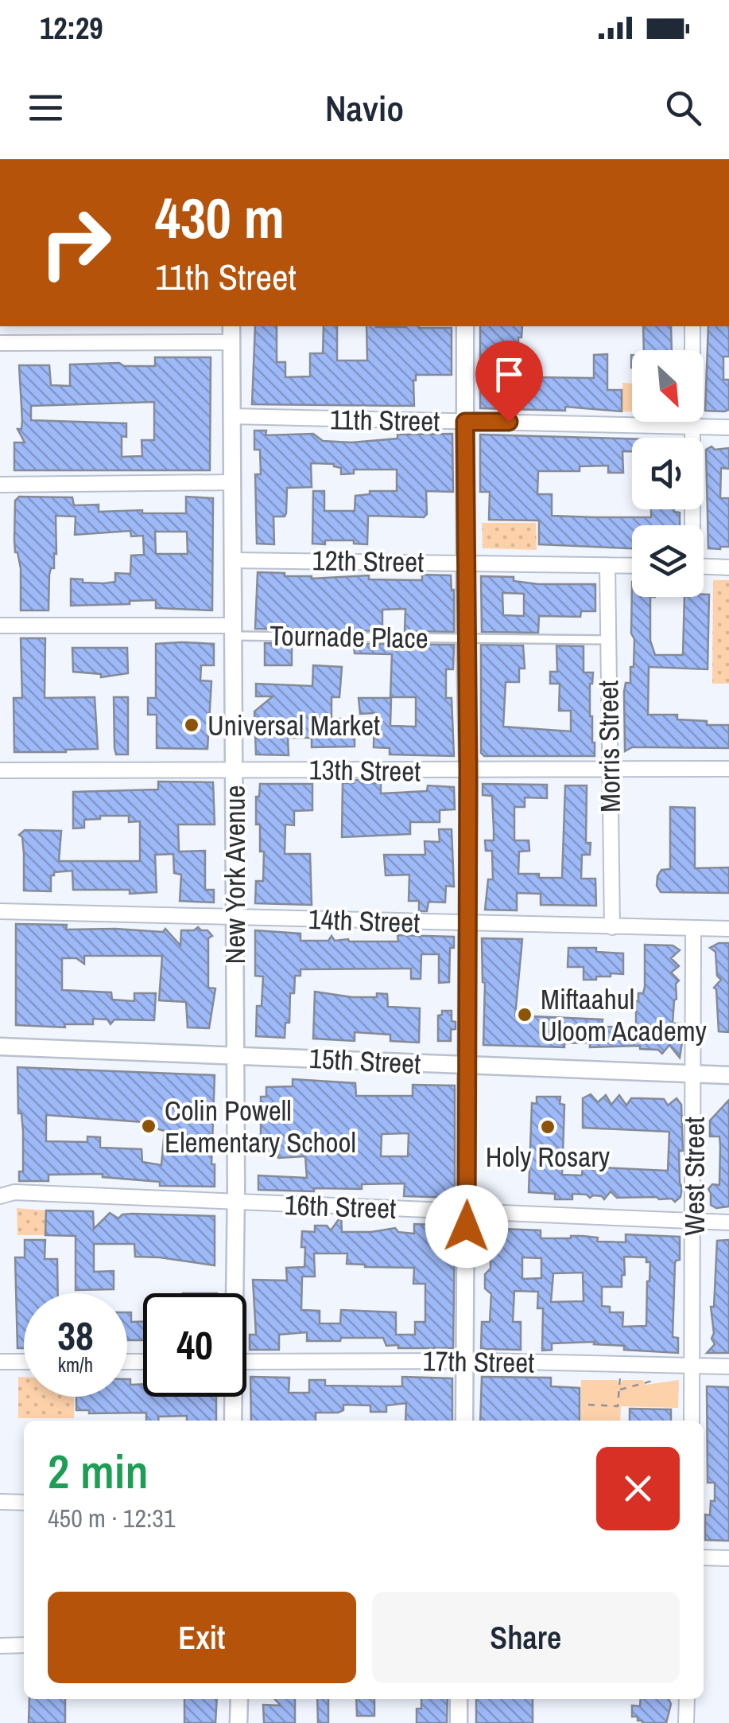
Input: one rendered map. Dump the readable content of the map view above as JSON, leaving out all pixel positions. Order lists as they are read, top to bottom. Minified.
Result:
{"streets":{"street":["11th Street","12th Street","Morris Street","13th Street","New York Avenue","14th Street","15th Street","West Street","16th Street","17th Street"],"lane":["Tournade Place"]},"crossings":[["11th Street","New York Avenue"],["12th Street","Morris Street"],["12th Street","New York Avenue"],["Tournade Place","Morris Street"],["Tournade Place","New York Avenue"],["Morris Street","13th Street"],["Morris Street","14th Street"],["13th Street","New York Avenue"],["New York Avenue","14th Street"],["New York Avenue","15th Street"],["New York Avenue","16th Street"],["14th Street","West Street"],["15th Street","West Street"],["West Street","16th Street"],["West Street","17th Street"]],"places":["Universal Market","Miftaahul Uloom Academy","Colin Powell Elementary School","Holy Rosary"],"north":"bottom right","page":{"status":"12:29","header":"Navio","turn":["430 m","11th Street"],"speed":"38 km/h","limit":"40","heading":["2 min","450 m · 12:31"],"buttons":["Exit","Share"]}}
